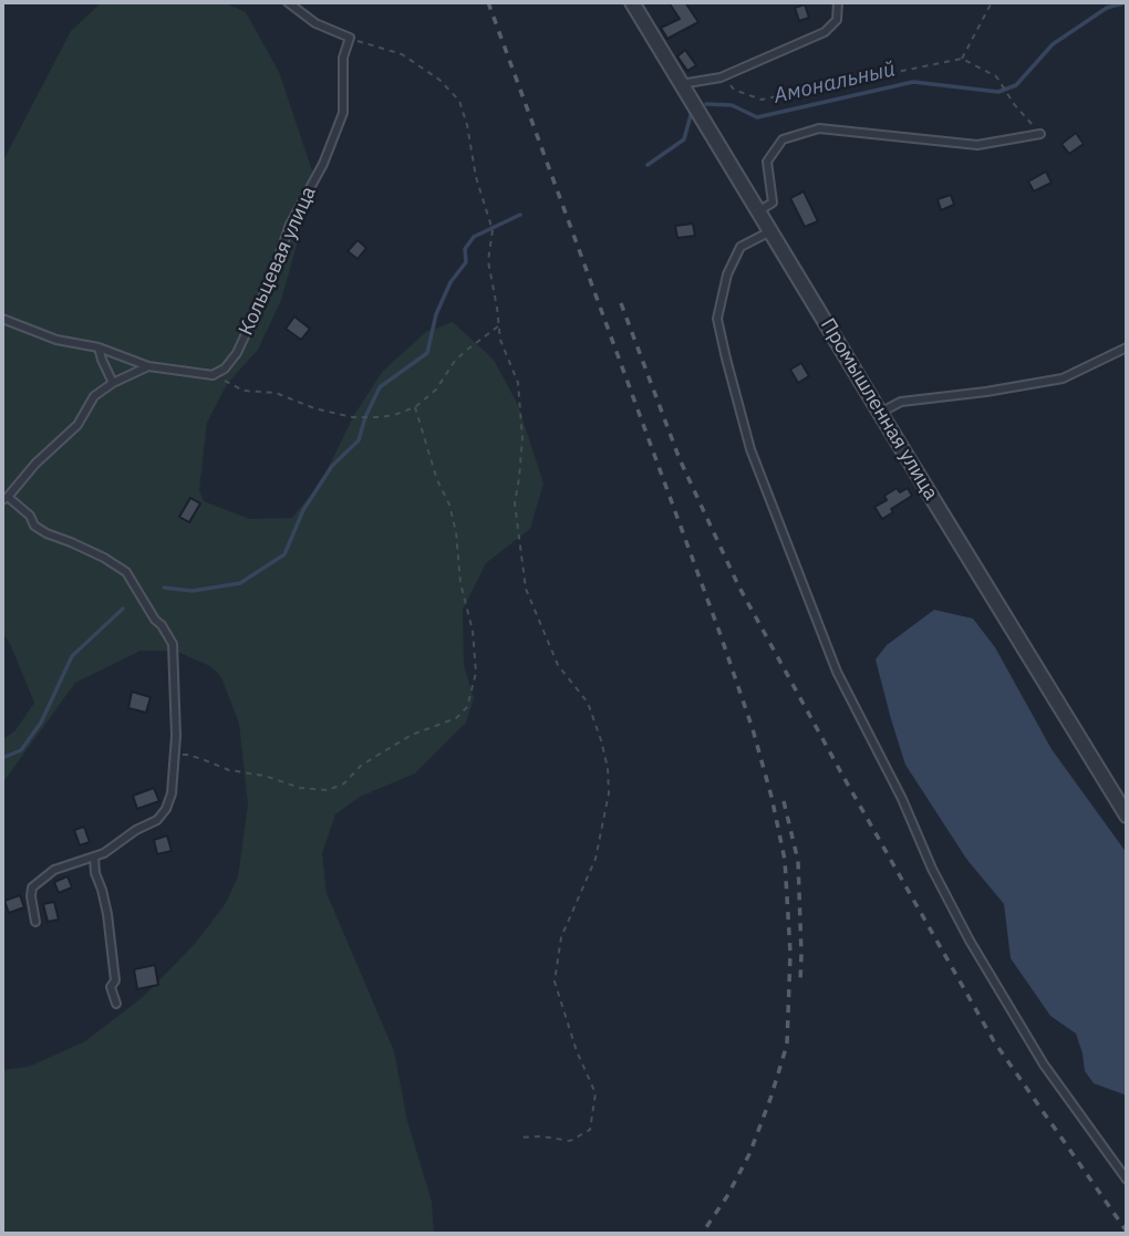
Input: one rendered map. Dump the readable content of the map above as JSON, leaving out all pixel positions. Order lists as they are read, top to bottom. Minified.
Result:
{"streets":{"street":["Промышленная улица"],"lane":["Кольцевая улица"]},"water":["Амональный"]}
